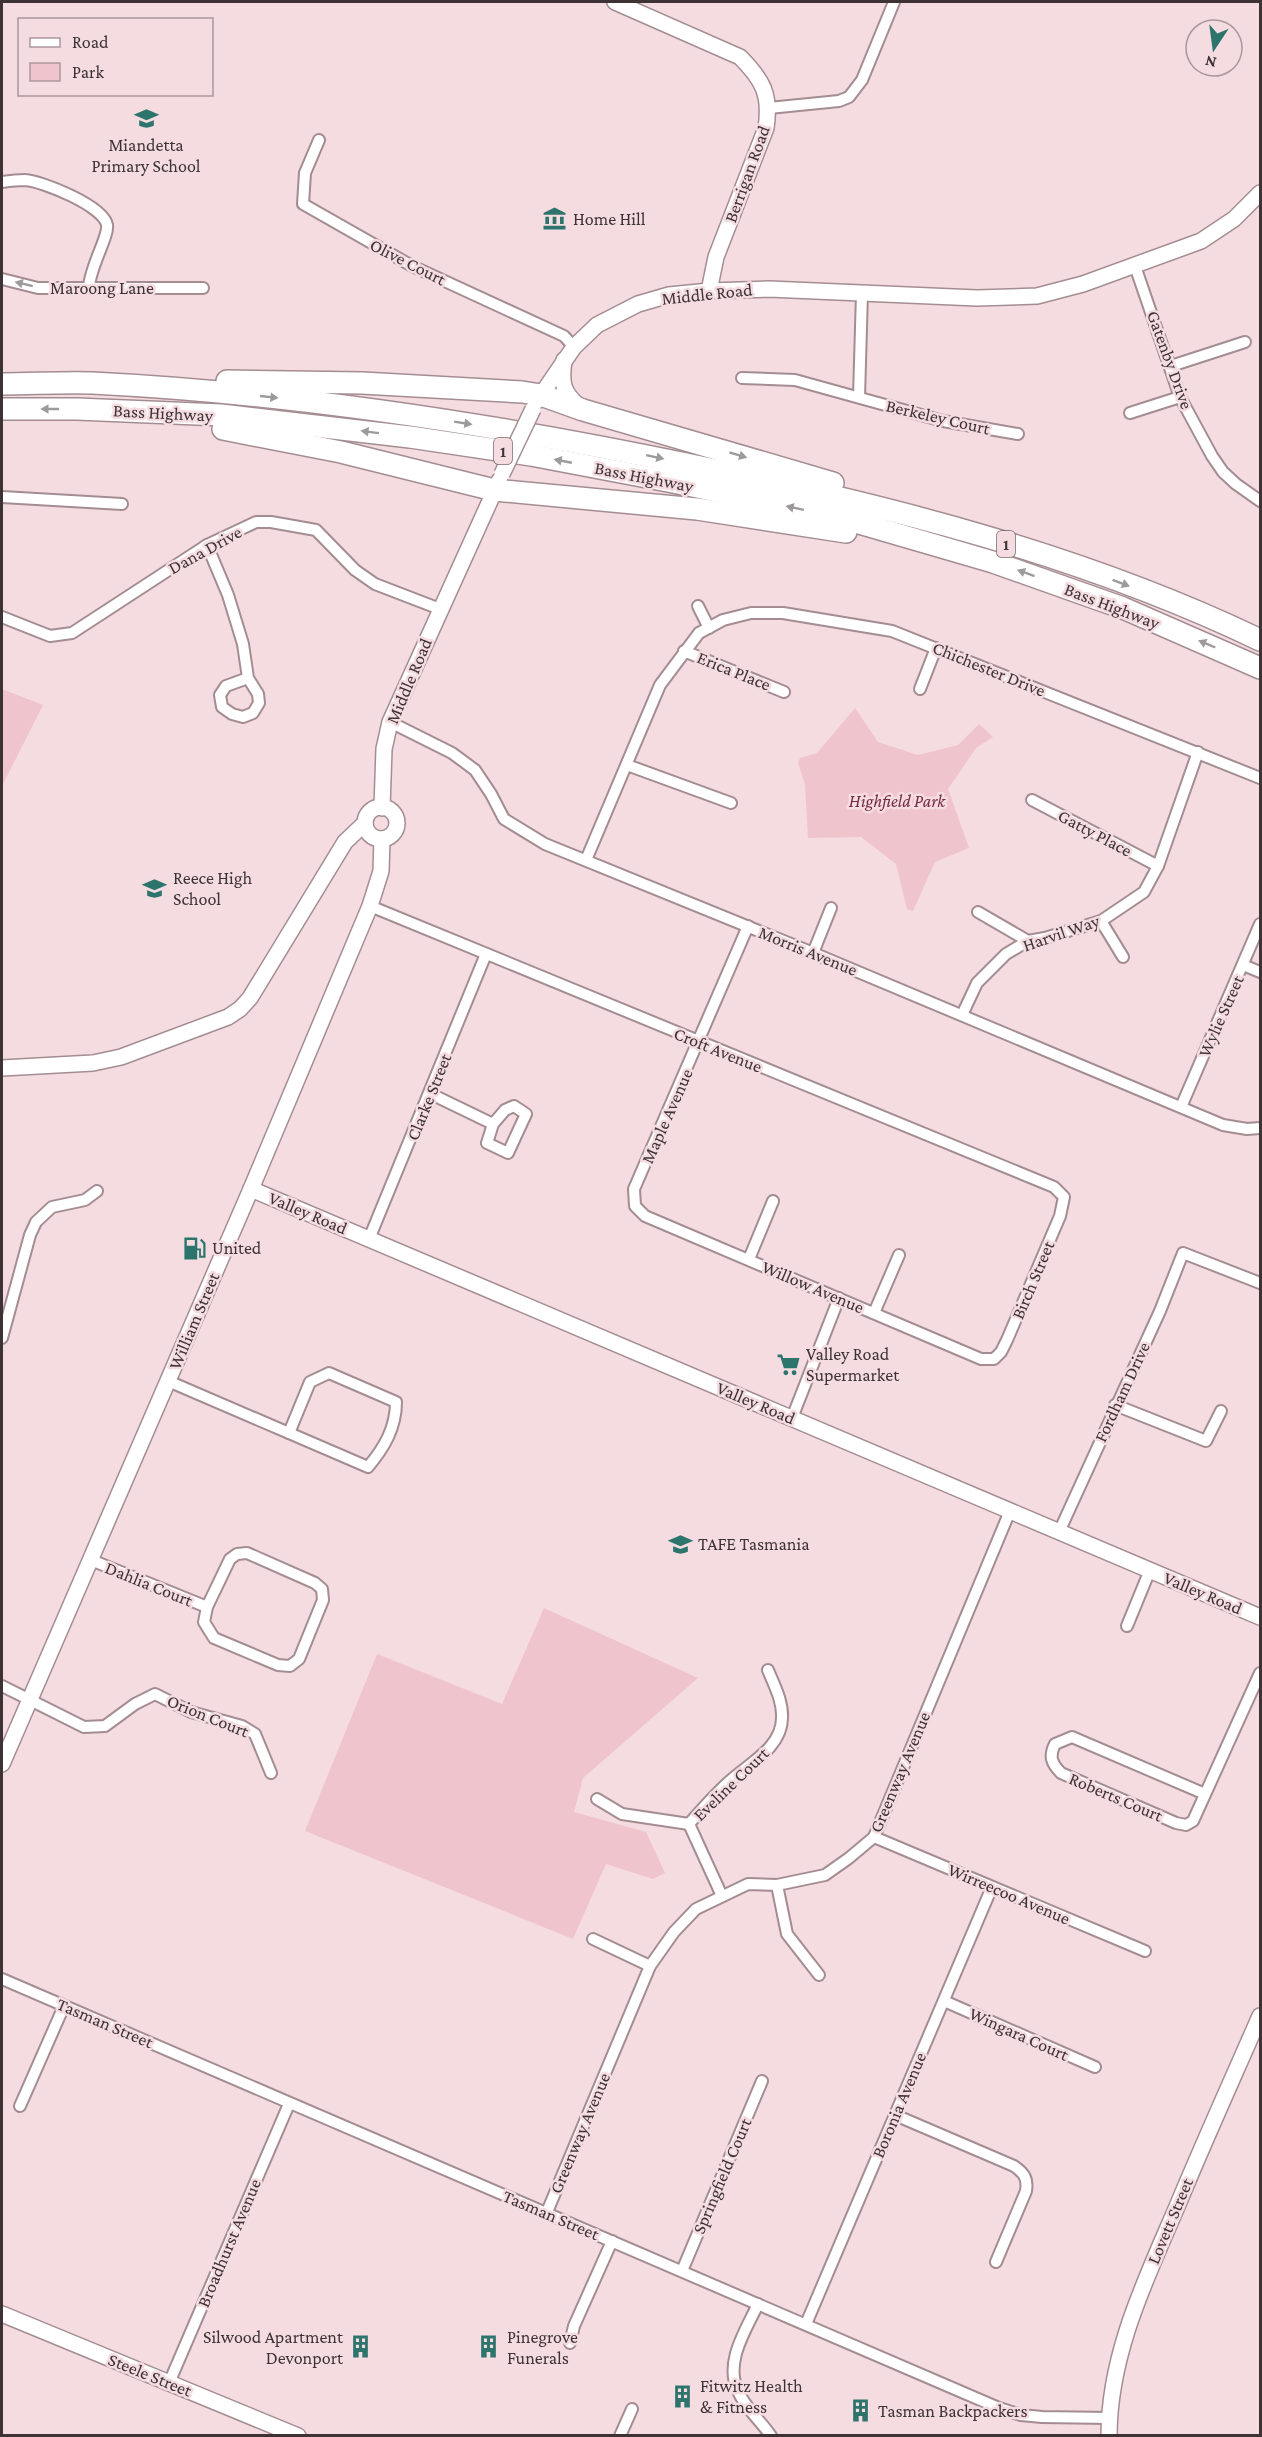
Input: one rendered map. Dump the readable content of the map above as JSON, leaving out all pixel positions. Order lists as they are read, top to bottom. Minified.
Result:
{"streets":{"highway":["Bass Highway","1"],"main road":["Berrigan Road","Middle Road","Valley Road","William Street","Lovett Street","Steele Street"],"street":["Olive Court","Maroong Lane","Gatenby Drive","Berkeley Court","Dana Drive","Chichester Drive","Erica Place","Gatty Place","Harvil Way","Morris Avenue","Wylie Street","Croft Avenue","Clarke Street","Maple Avenue","Birch Street","Willow Avenue","Fordham Drive","Dahlia Court","Orion Court","Greenway Avenue","Eveline Court","Roberts Court","Wirreecoo Avenue","Tasman Street","Wingara Court","Boronia Avenue","Springfield Court","Broadhurst Avenue"]},"crossings":[["Berrigan Road","Middle Road"],["Olive Court","Middle Road"],["Middle Road","Gatenby Drive"],["Middle Road","Dana Drive"],["Middle Road","Morris Avenue"],["Middle Road","William Street"],["Chichester Drive","Erica Place"],["Chichester Drive","Harvil Way"],["Chichester Drive","Morris Avenue"],["Gatty Place","Harvil Way"],["Harvil Way","Morris Avenue"],["Morris Avenue","Wylie Street"],["Morris Avenue","Maple Avenue"],["Croft Avenue","Clarke Street"],["Croft Avenue","Maple Avenue"],["Croft Avenue","Birch Street"],["Croft Avenue","William Street"],["Clarke Street","Valley Road"],["Maple Avenue","Willow Avenue"],["Valley Road","William Street"],["Valley Road","Fordham Drive"],["Valley Road","Greenway Avenue"],["Birch Street","Willow Avenue"],["William Street","Dahlia Court"],["William Street","Orion Court"],["Greenway Avenue","Eveline Court"],["Greenway Avenue","Wirreecoo Avenue"],["Greenway Avenue","Tasman Street"],["Wirreecoo Avenue","Boronia Avenue"],["Tasman Street","Boronia Avenue"],["Tasman Street","Springfield Court"],["Tasman Street","Lovett Street"],["Tasman Street","Broadhurst Avenue"],["Wingara Court","Boronia Avenue"],["Broadhurst Avenue","Steele Street"]],"one_way":["Maroong Lane"],"parks":["Highfield Park"],"places":{"school or university":["Miandetta Primary School","Reece High School","TAFE Tasmania"],"museum":["Home Hill"],"fuel station":["United"],"supermarket":["Valley Road Supermarket"],"building":["Silwood Apartment Devonport","Pinegrove Funerals","Fitwitz Health & Fitness","Tasman Backpackers"]},"legend":["Road","Park"],"north":"bottom"}
